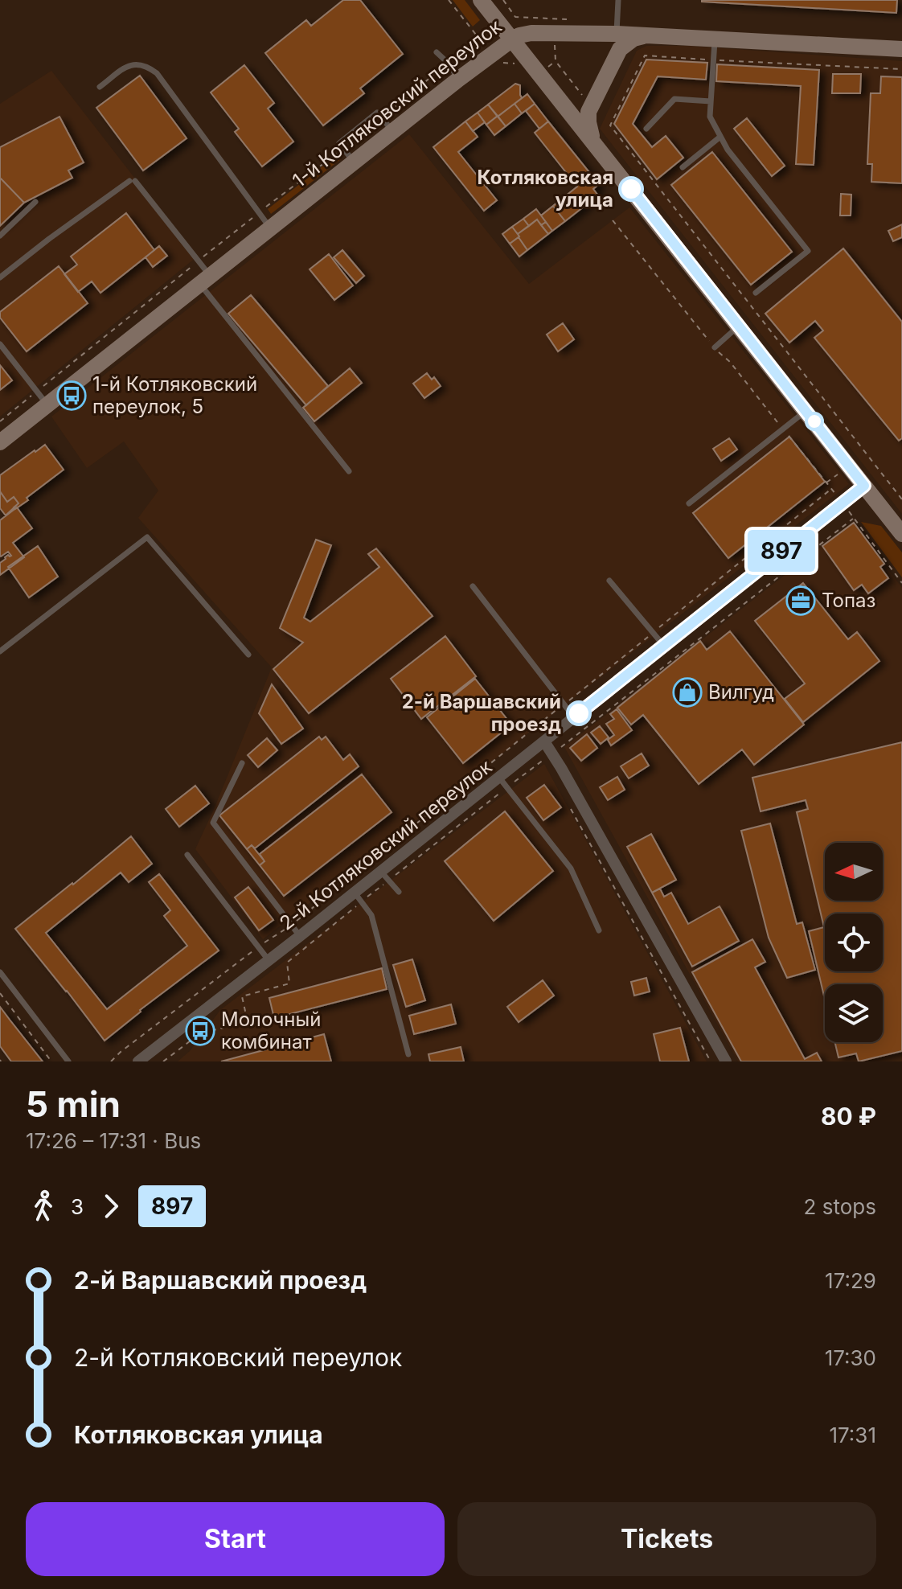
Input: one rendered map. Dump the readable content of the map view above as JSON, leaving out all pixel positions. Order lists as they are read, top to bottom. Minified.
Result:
{"streets":{"street":["1-й Котляковский переулок","2-й Котляковский переулок"]},"places":{"other":["Котляковская улица","2-й Варшавский проезд"],"bus stop":["1-й Котляковский переулок, 5","Молочный комбинат"],"office":["Топаз"],"shop":["Вилгуд"]},"lines":["bus line 897"],"north":"left","page":{"on_map":"897","heading":["5 min","17:26 – 17:31 · Bus","80 ₽"],"legs":["3","897","2 stops"],"list":[{"name":"2-й Варшавский проезд","value":"17:29"},{"name":"2-й Котляковский переулок","value":"17:30"},{"name":"Котляковская улица","value":"17:31"}],"buttons":["Start","Tickets"]}}
